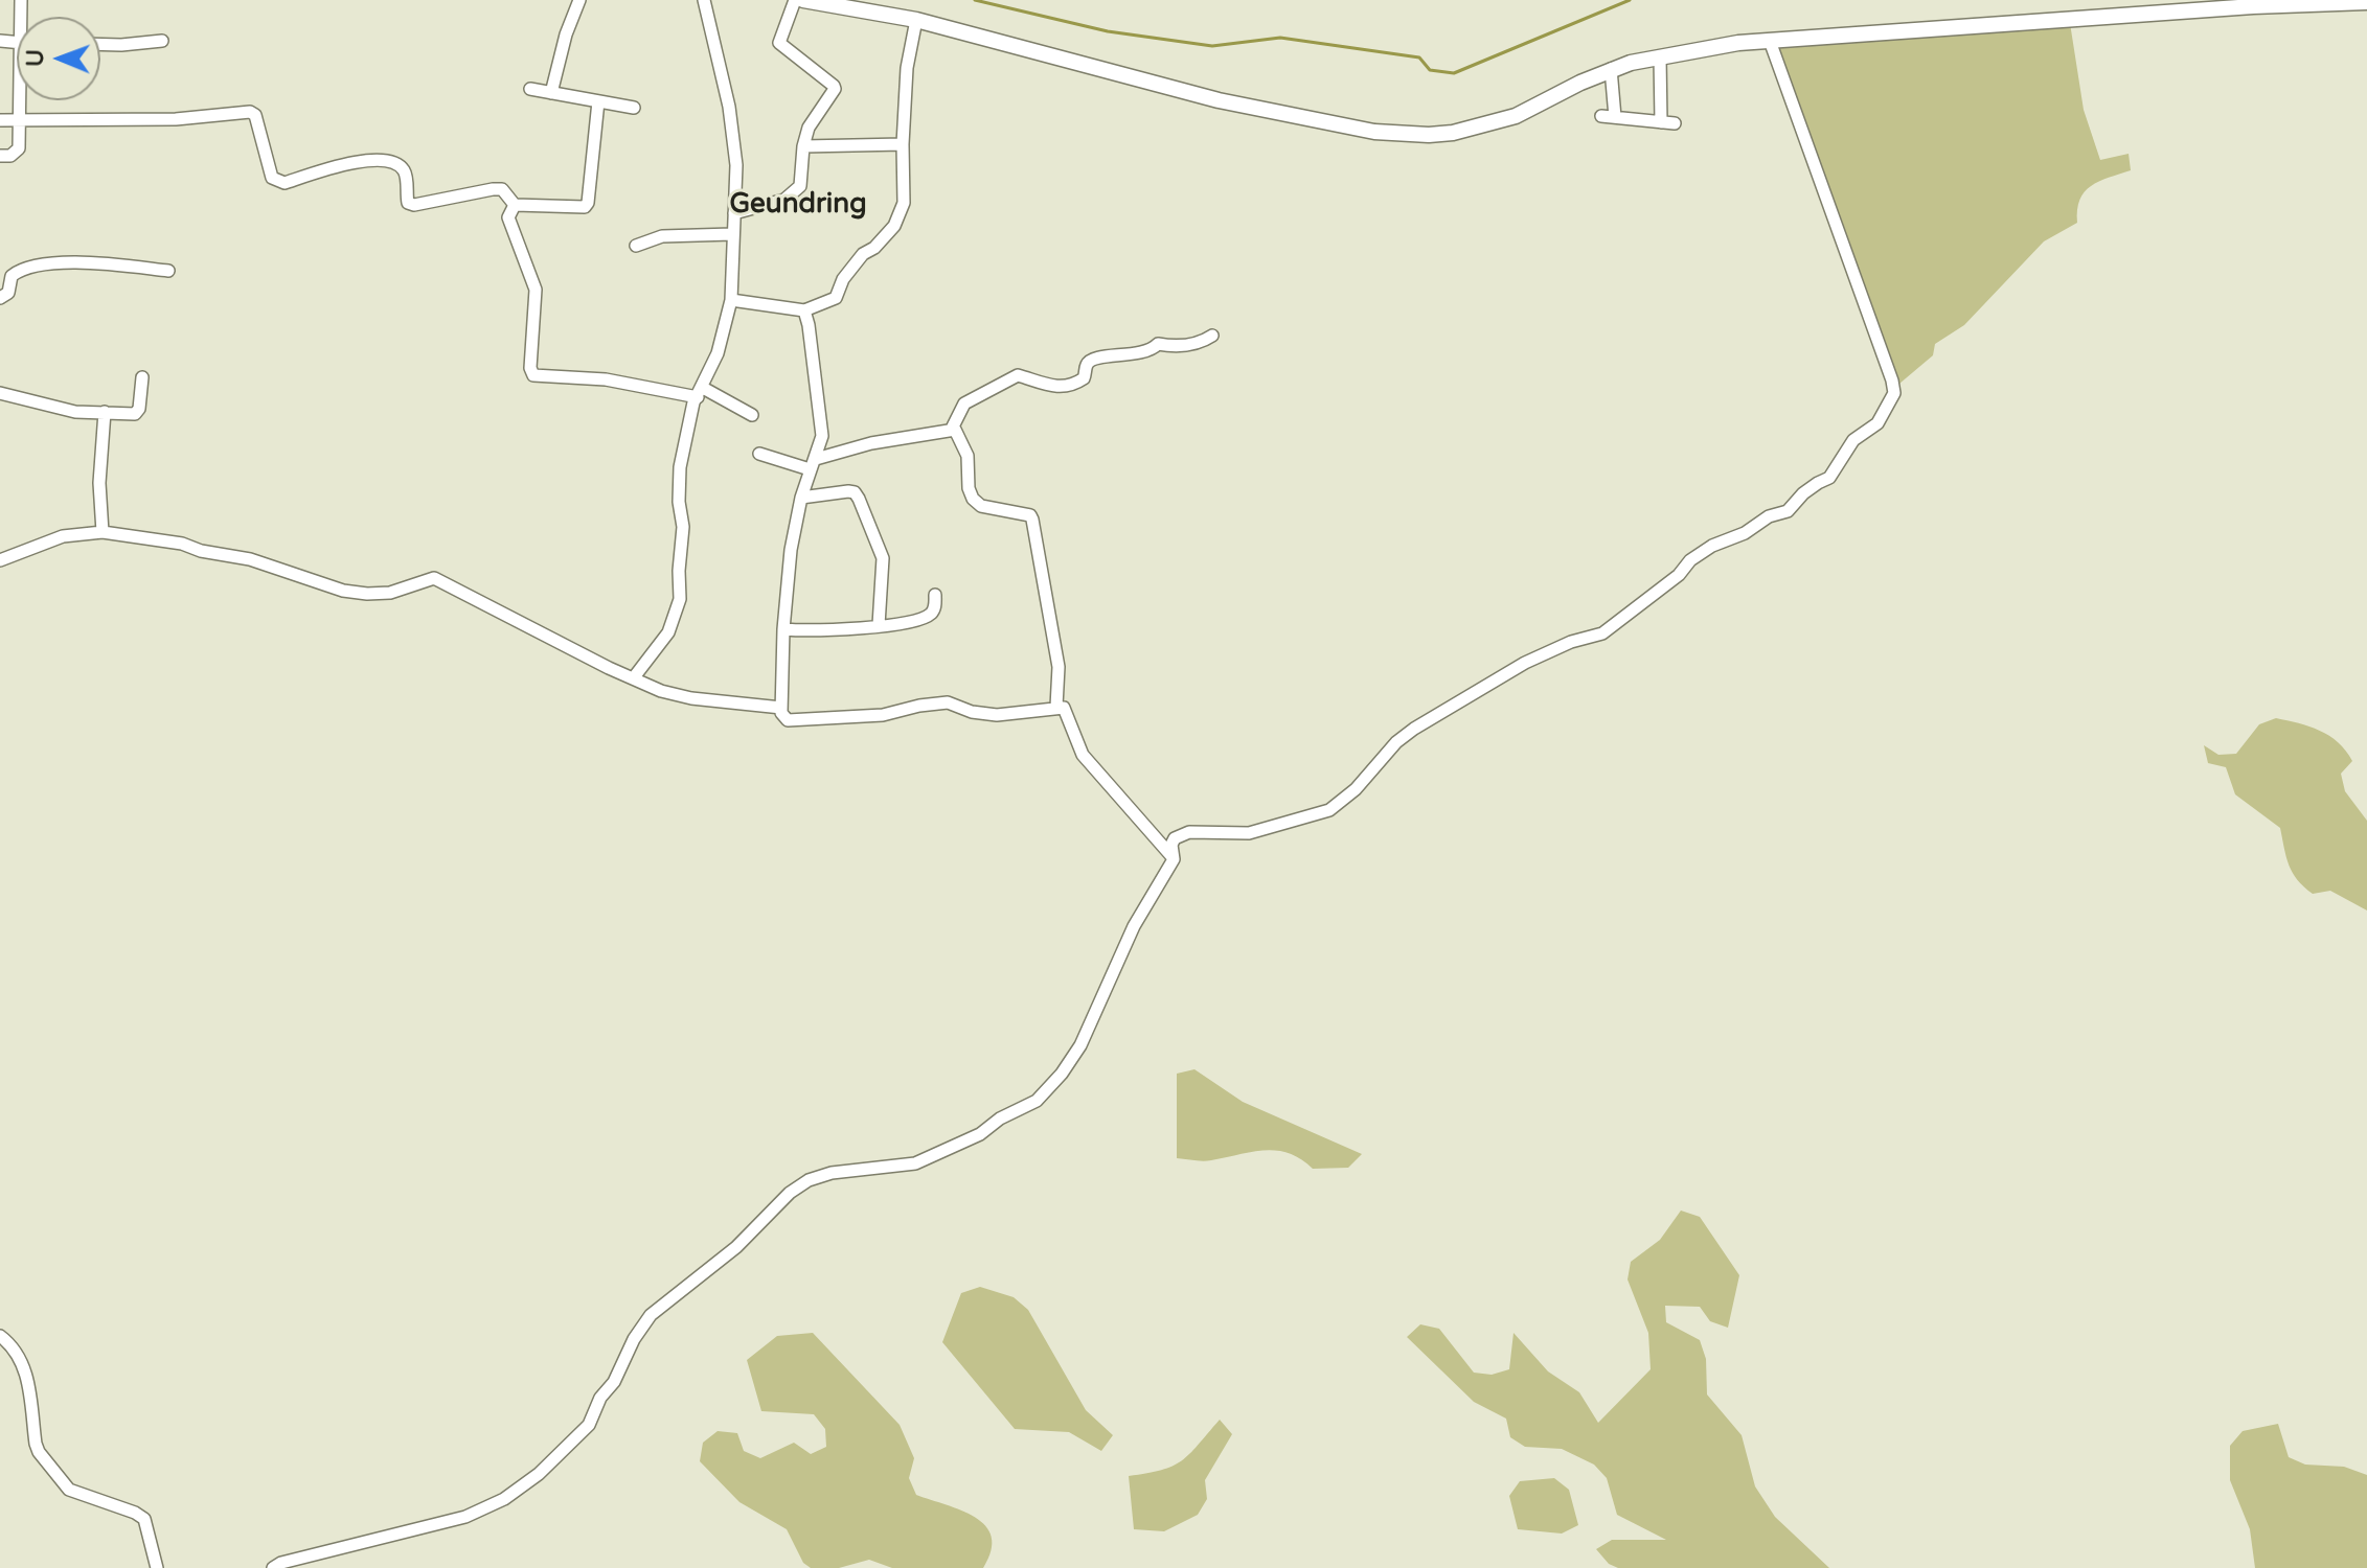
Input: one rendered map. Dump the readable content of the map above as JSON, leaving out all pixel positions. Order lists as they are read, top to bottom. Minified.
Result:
{"districts":["Geundring"],"north":"left"}
